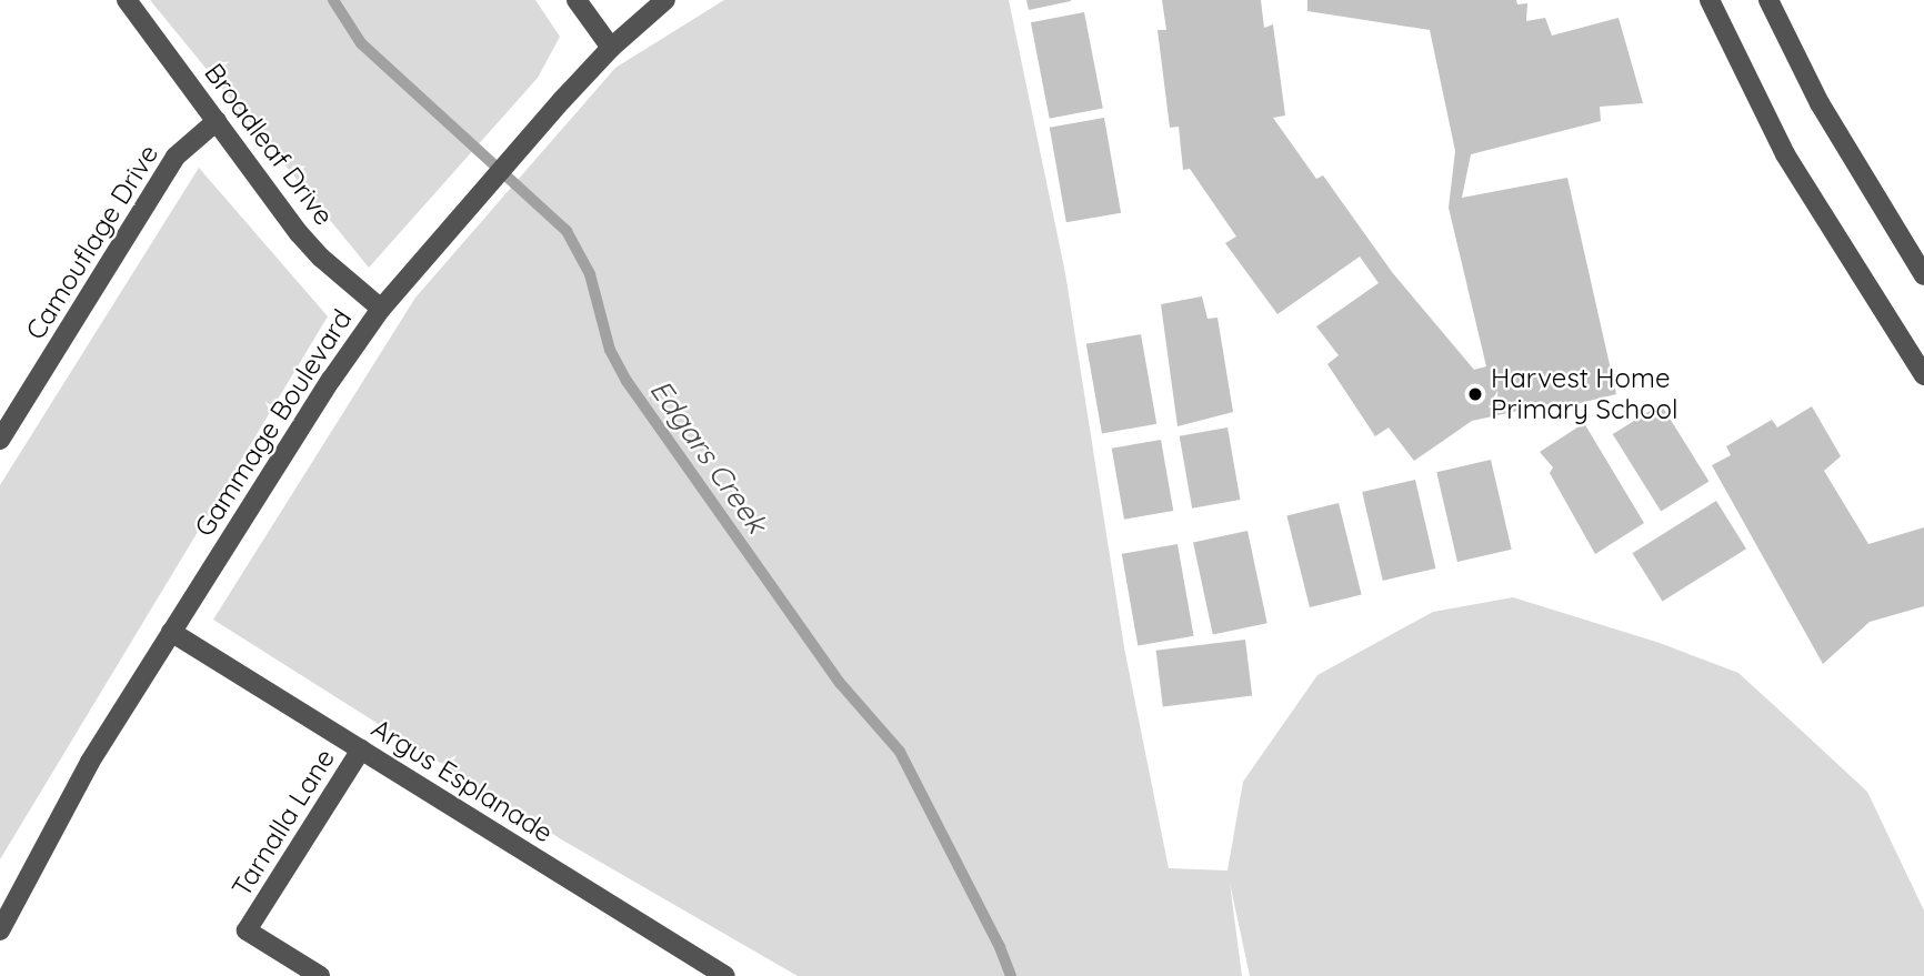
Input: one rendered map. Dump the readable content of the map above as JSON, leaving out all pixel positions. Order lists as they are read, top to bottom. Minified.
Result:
{"streets":{"street":["Broadleaf Drive","Camouflage Drive","Gammage Boulevard","Argus Esplanade","Tarnalla Lane"]},"crossings":[["Broadleaf Drive","Camouflage Drive"],["Broadleaf Drive","Gammage Boulevard"],["Gammage Boulevard","Argus Esplanade"],["Argus Esplanade","Tarnalla Lane"]],"water":["Edgars Creek"],"places":["Harvest Home Primary School"]}
